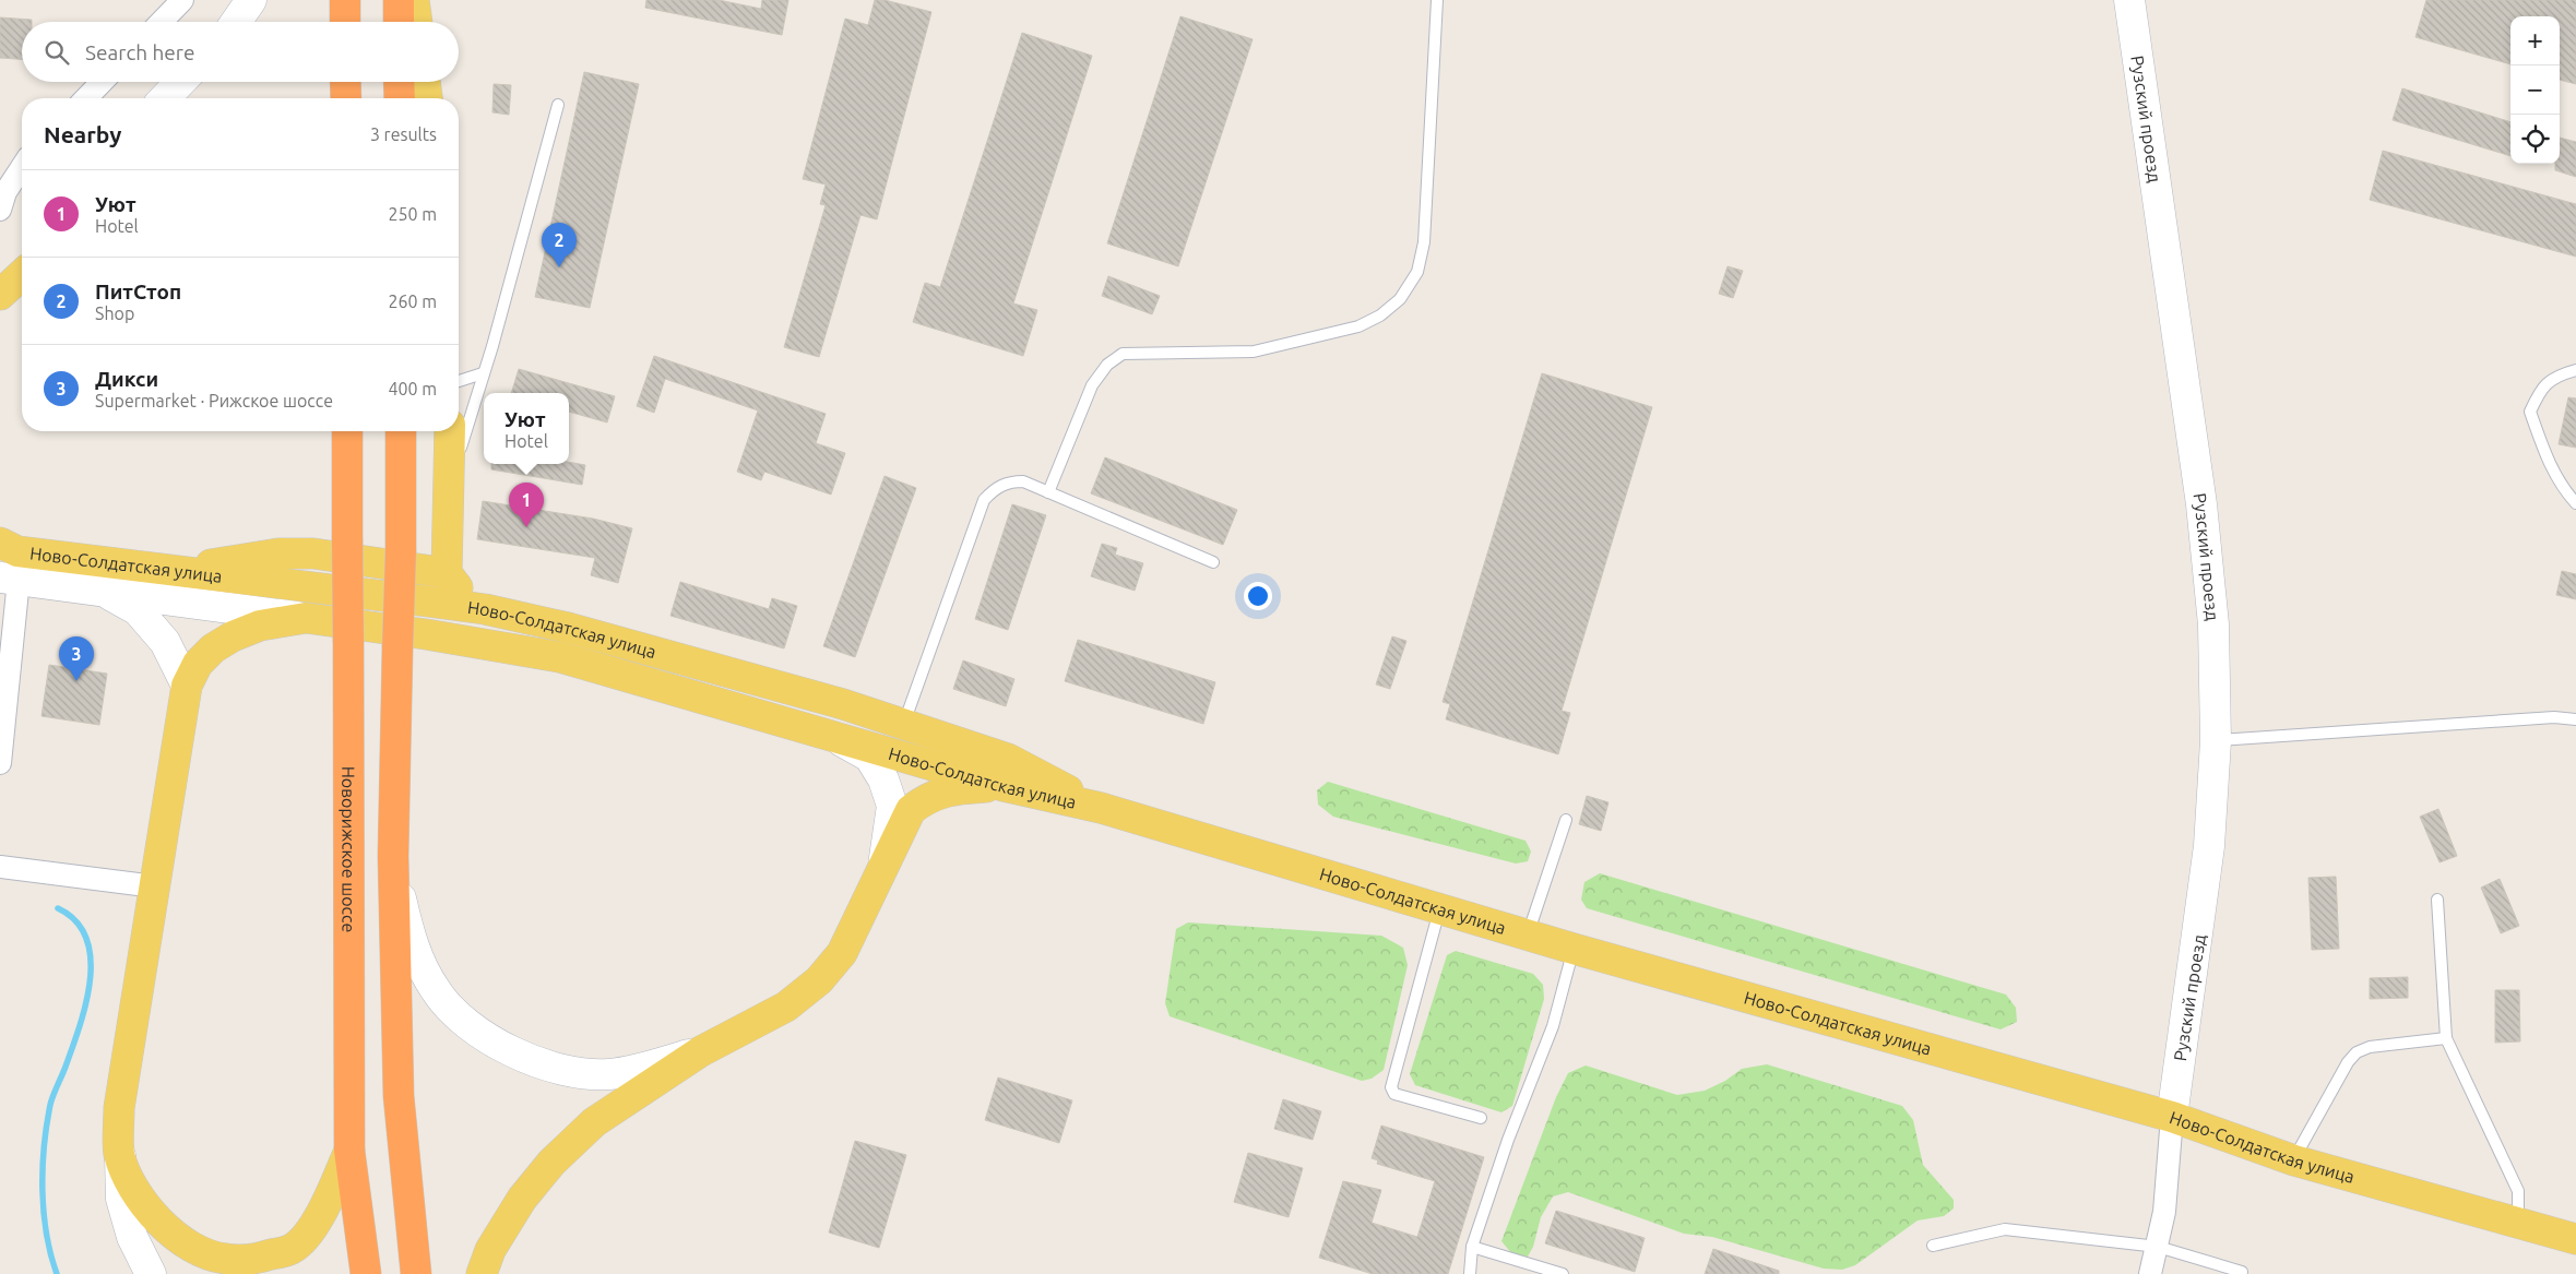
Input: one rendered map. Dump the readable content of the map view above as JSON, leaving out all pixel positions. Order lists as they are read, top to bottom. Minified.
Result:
{"streets":{"highway":["Новорижское шоссе"],"main road":["Рузский проезд","Ново-Солдатская улица"]},"crossings":[["Рузский проезд","Ново-Солдатская улица"]],"page":{"map_buttons":["+","−"],"search":"Search here","heading":["Nearby","3 results"],"list":[{"mark":"1","name":"Уют","note":"Hotel","value":"250 m"},{"mark":"2","name":"ПитСтоп","note":"Shop","value":"260 m"},{"mark":"3","name":"Дикси","note":"Supermarket · Рижское шоссе","value":"400 m"}],"pins":["2","1","3"],"popup":["Уют","Hotel"]}}
